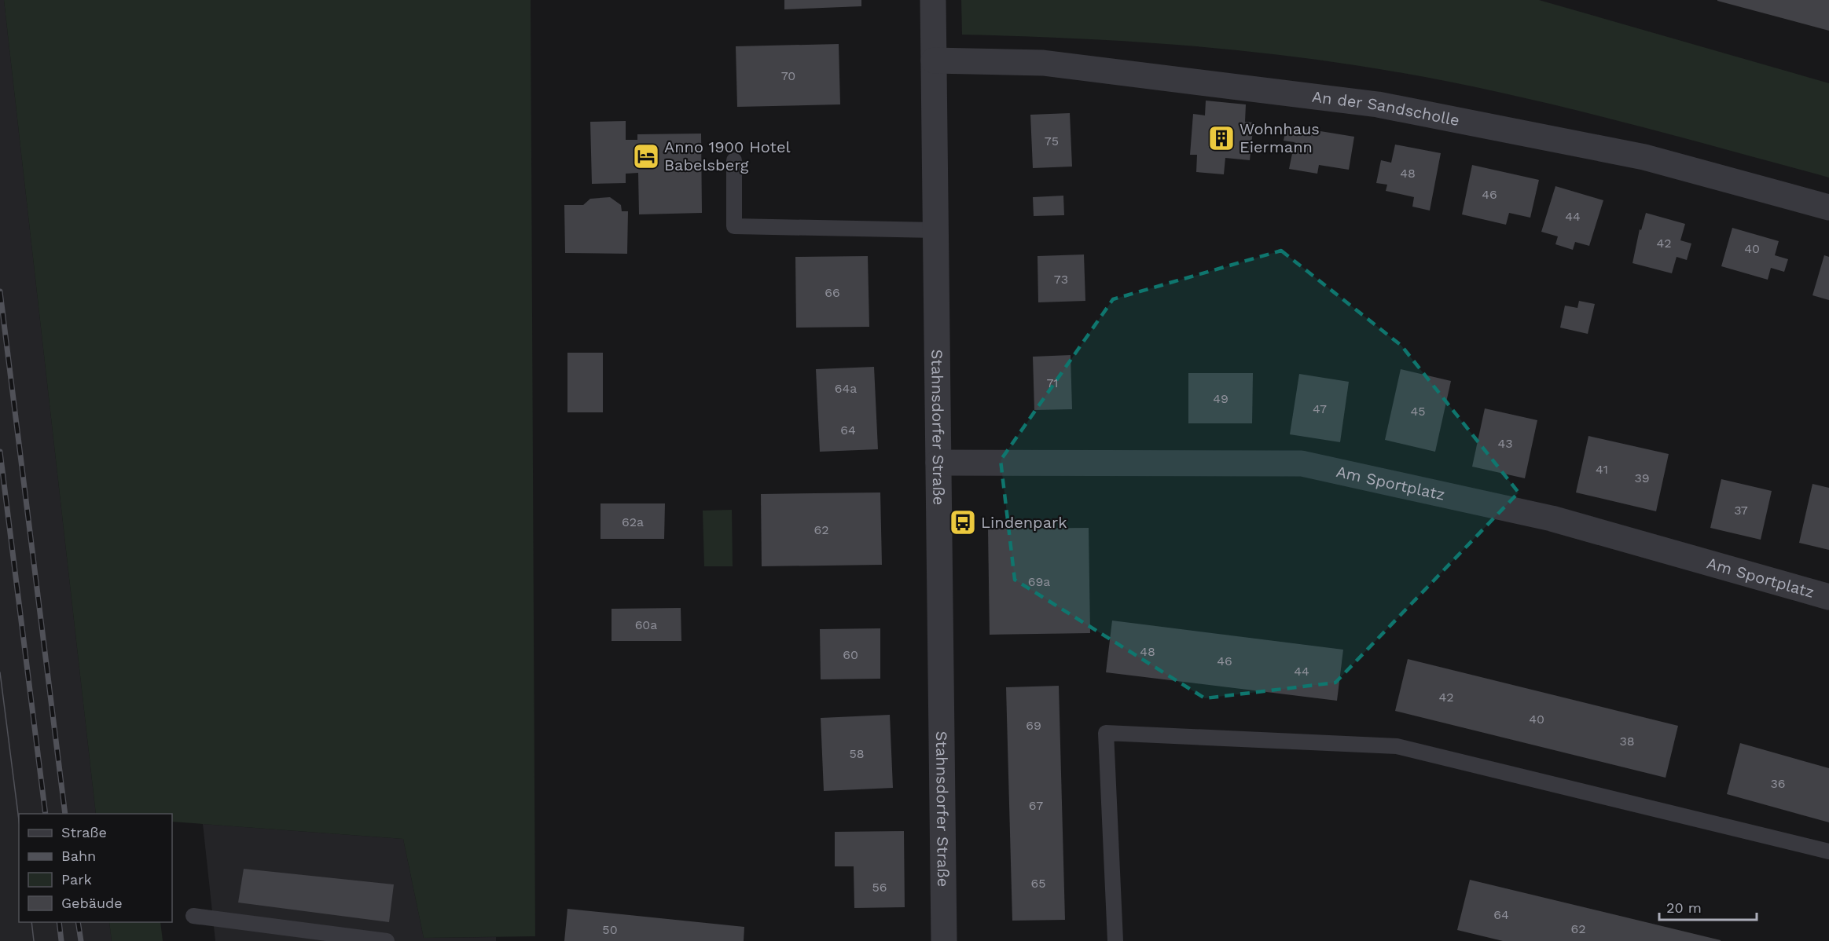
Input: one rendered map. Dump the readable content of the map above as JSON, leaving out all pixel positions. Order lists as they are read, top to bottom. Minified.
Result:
{"streets":{"street":["An der Sandscholle","Stahnsdorfer Straße","Am Sportplatz"]},"crossings":[["An der Sandscholle","Stahnsdorfer Straße"],["Stahnsdorfer Straße","Am Sportplatz"]],"places":{"building":["Wohnhaus Eiermann"],"hotel":["Anno 1900 Hotel Babelsberg"],"bus stop":["Lindenpark"]},"house_numbers":["70","75","48","46","44","42","40","73","66","71","64a","49","47","45","64","43","41","39","37","62a","62","69a","60a","48","60","46","44","42","40","69","38","58","36","67","65","56","64","62","50"],"legend":["Straße","Bahn","Park","Gebäude"],"scale_bar":"20 m"}
